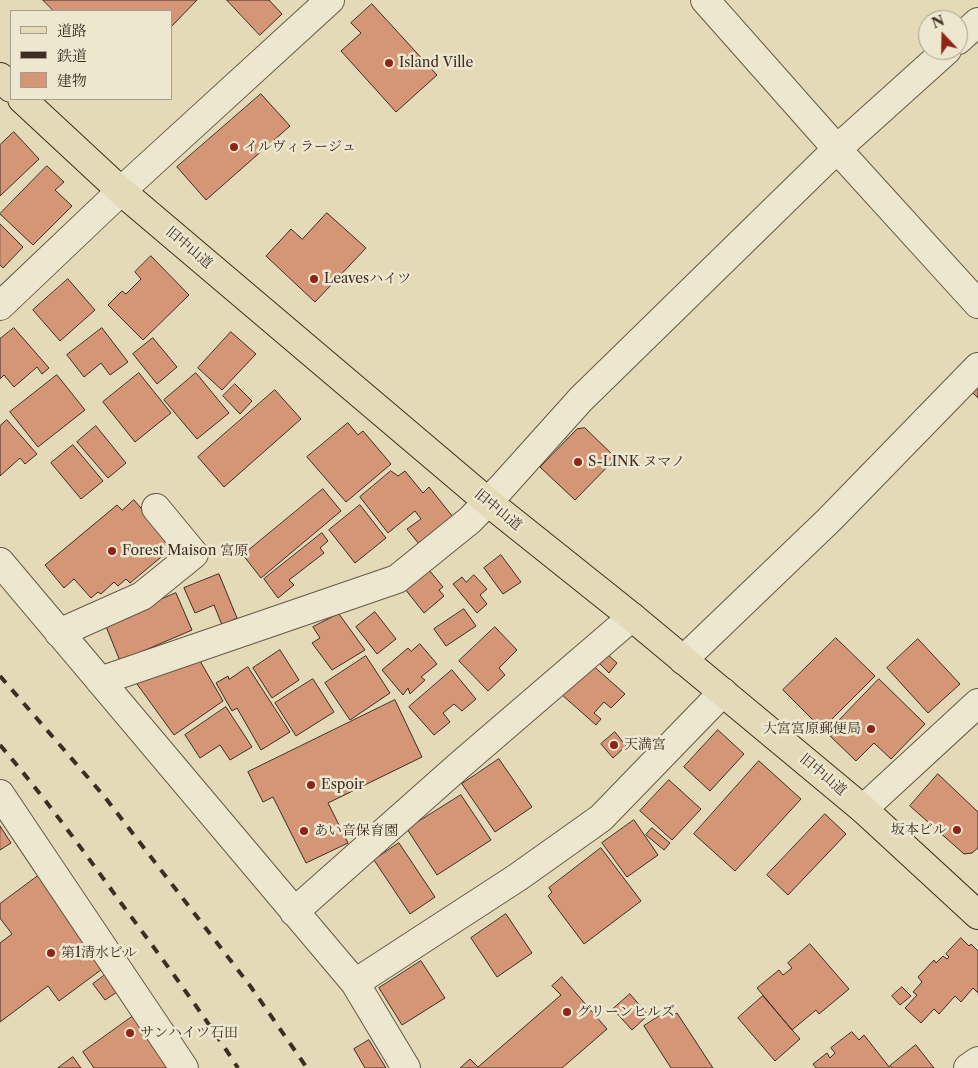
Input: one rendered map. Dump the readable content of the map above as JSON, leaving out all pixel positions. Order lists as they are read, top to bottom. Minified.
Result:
{"streets":{"main road":["旧中山道"]},"places":["Island Ville","イルヴィラージュ","Leavesハイツ","S-LINK ヌマノ","Forest Maison 宮原","大宮宮原郵便局","天満宮","Espoir","坂本ビル","あい音保育園","第1清水ビル","グリーンヒルズ","サンハイツ石田"],"legend":["道路","鉄道","建物"],"north":"top"}
